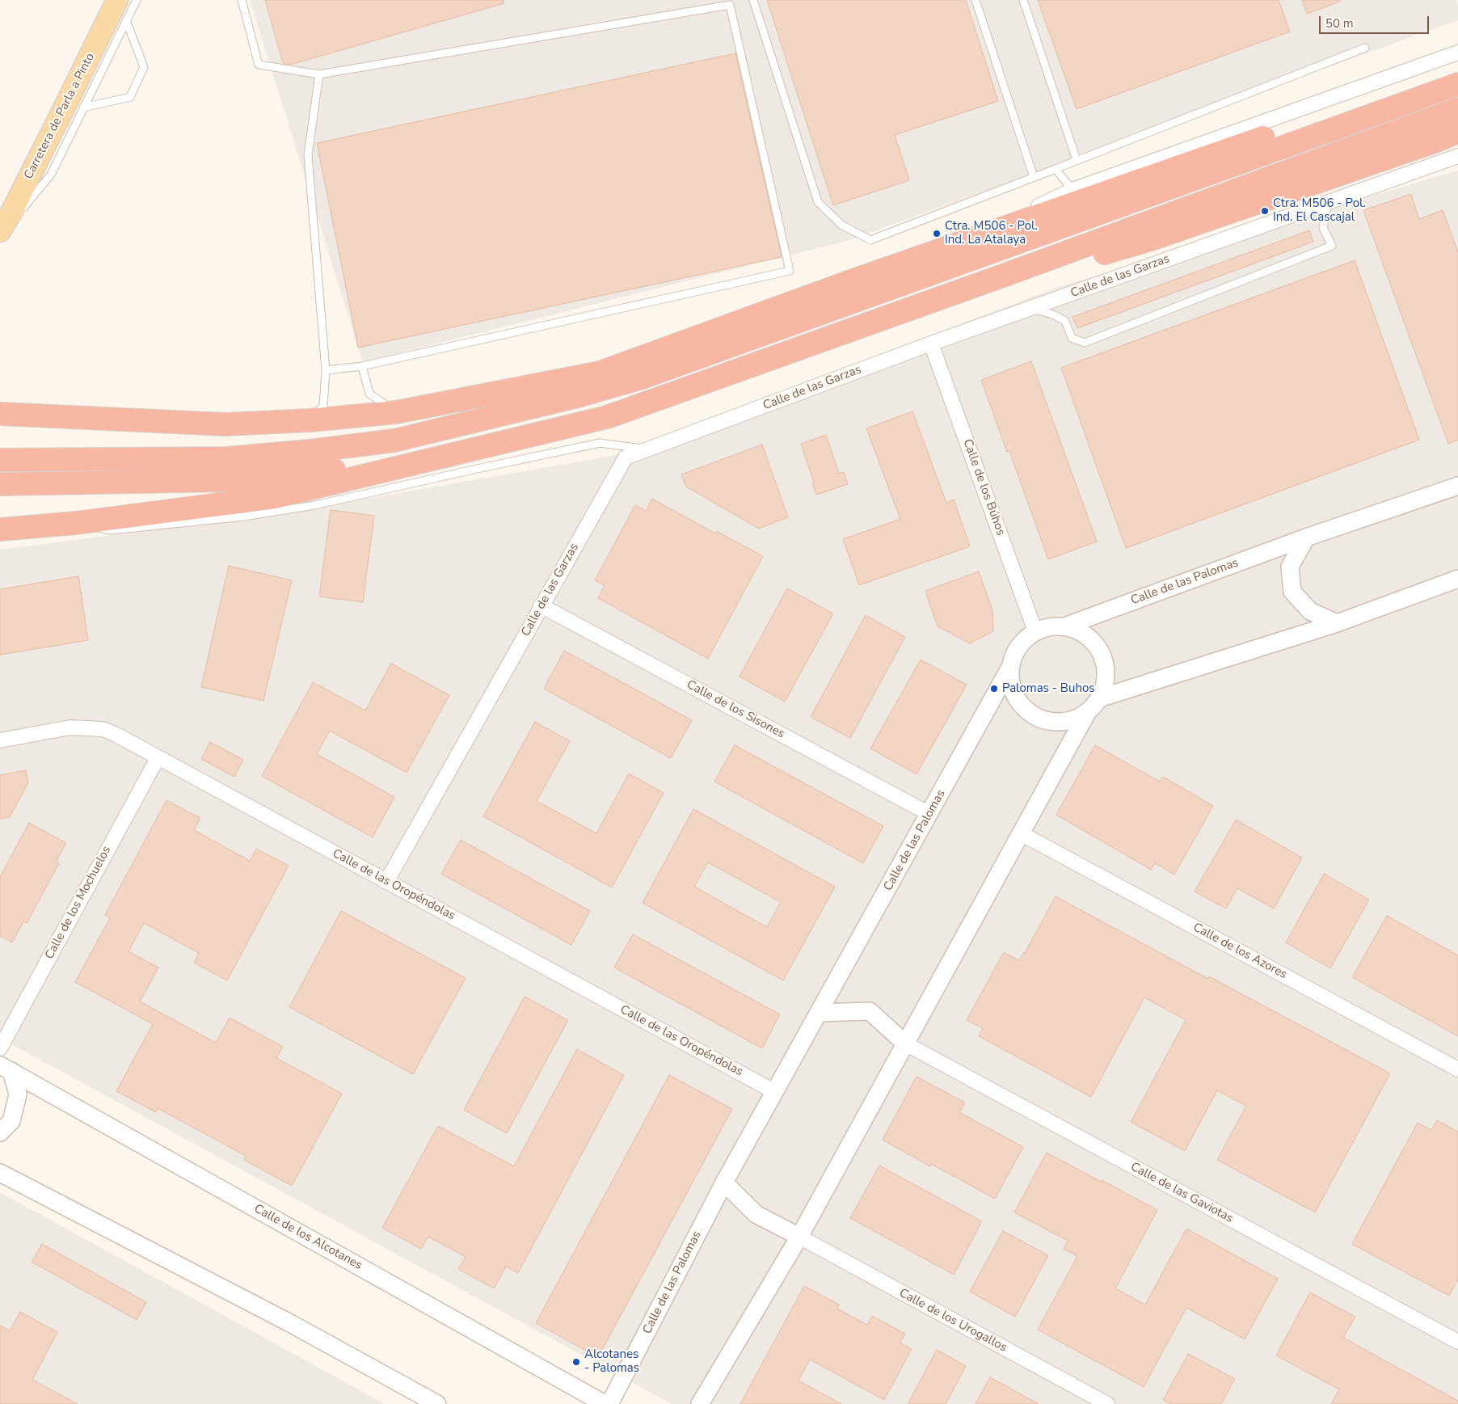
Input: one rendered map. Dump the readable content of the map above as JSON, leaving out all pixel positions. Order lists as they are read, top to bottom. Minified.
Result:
{"streets":{"main road":["Carretera de Parla a Pinto"],"street":["Calle de las Garzas","Calle de los Búhos","Calle de las Palomas","Calle de los Sisones","Calle de las Oropéndolas","Calle de los Mochuelos","Calle de los Azores","Calle de las Gaviotas","Calle de los Alcotanes","Calle de los Urogallos"]},"crossings":[["Calle de las Garzas","Calle de los Búhos"],["Calle de las Garzas","Calle de los Sisones"],["Calle de las Garzas","Calle de las Oropéndolas"],["Calle de los Búhos","Calle de las Palomas"],["Calle de las Palomas","Calle de los Sisones"],["Calle de las Palomas","Calle de las Oropéndolas"],["Calle de las Oropéndolas","Calle de los Mochuelos"]],"places":["Ctra. M506 - Pol. Ind. El Cascajal","Ctra. M506 - Pol. Ind. La Atalaya","Palomas - Buhos","Alcotanes - Palomas"],"scale_bar":"50 m"}
